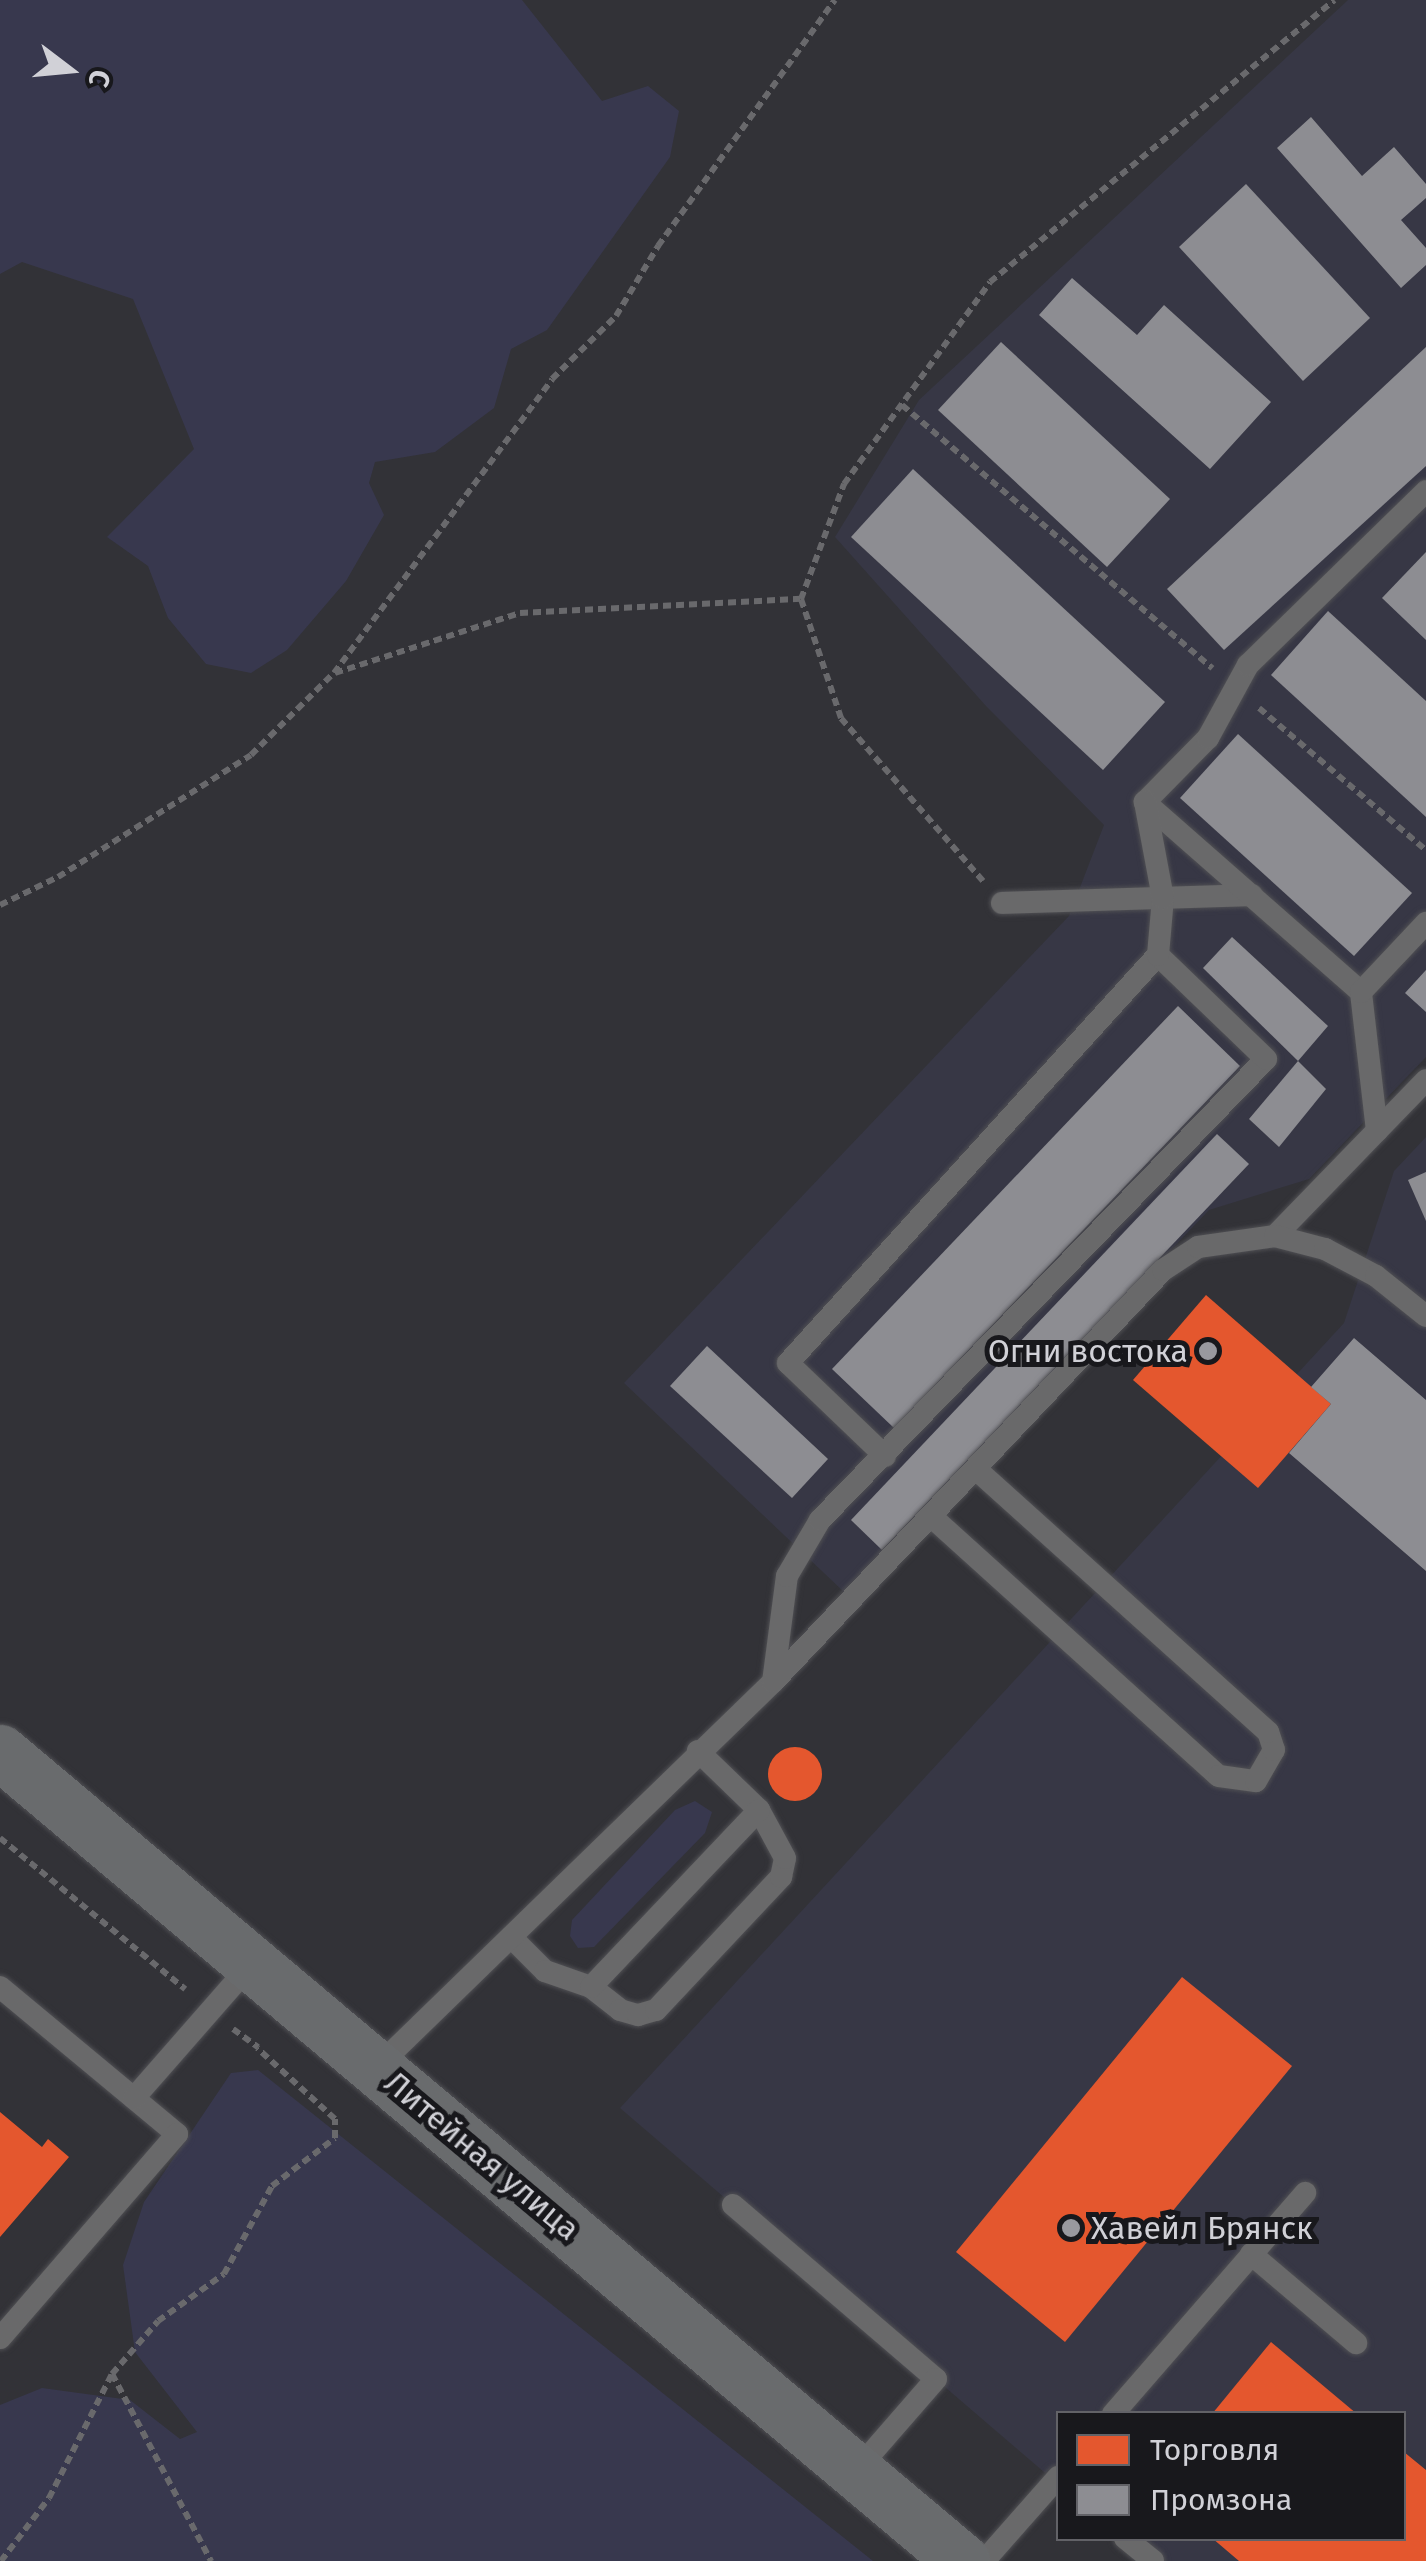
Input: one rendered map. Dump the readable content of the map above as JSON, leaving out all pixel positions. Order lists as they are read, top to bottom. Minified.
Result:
{"streets":{"main road":["Литейная улица"]},"places":["Огни востока","Хавейл Брянск"],"legend":["Торговля","Промзона"],"north":"right"}
